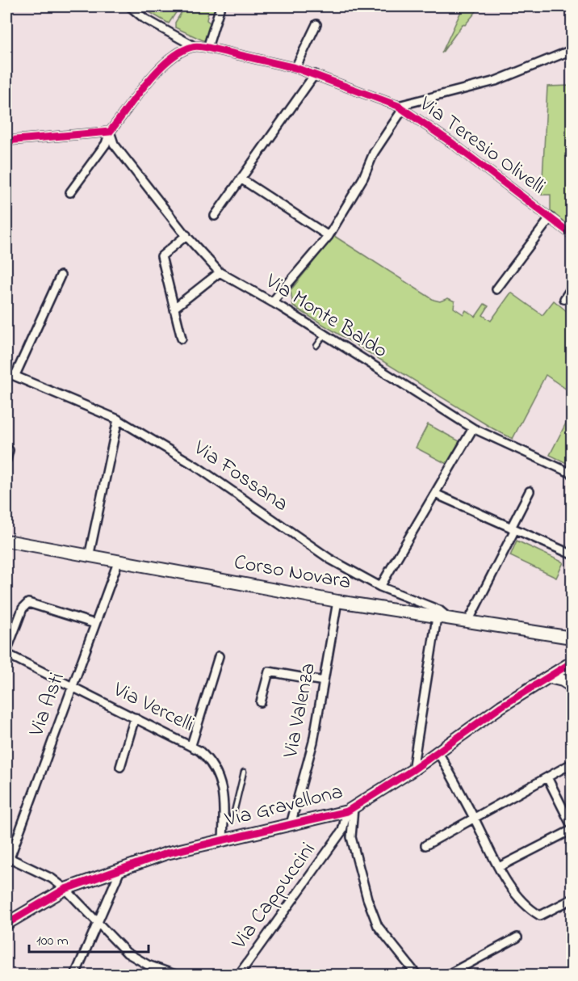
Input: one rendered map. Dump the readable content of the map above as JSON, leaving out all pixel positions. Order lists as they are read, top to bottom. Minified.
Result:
{"streets":{"street":["Via Teresio Olivelli","Via Monte Baldo","Via Fossana","Corso Novara","Via Asti","Via Vercelli","Via Valenza","Via Gravellona","Via Cappuccini"]},"crossings":[["Via Teresio Olivelli","Via Monte Baldo"],["Via Fossana","Corso Novara"],["Corso Novara","Via Asti"],["Corso Novara","Via Valenza"],["Via Asti","Via Vercelli"],["Via Vercelli","Via Gravellona"],["Via Valenza","Via Gravellona"],["Via Gravellona","Via Cappuccini"]],"scale_bar":"100 m"}
